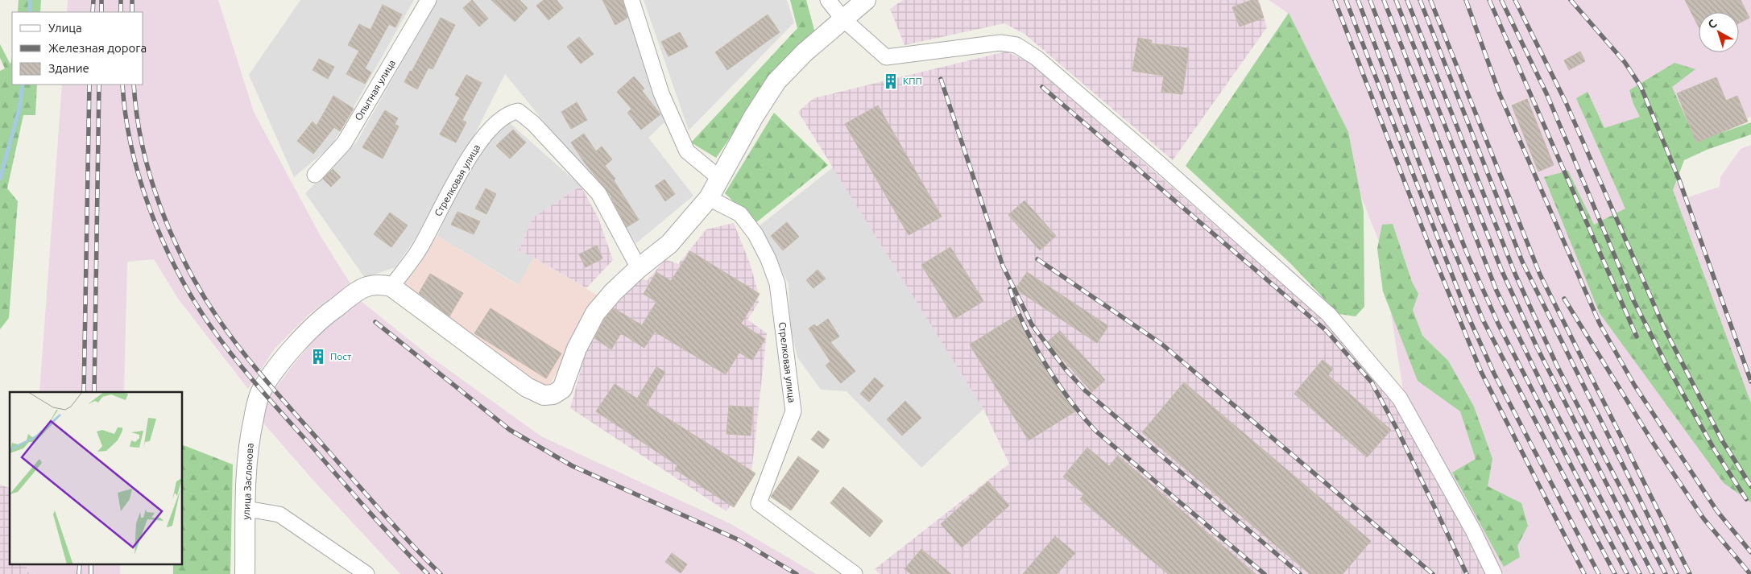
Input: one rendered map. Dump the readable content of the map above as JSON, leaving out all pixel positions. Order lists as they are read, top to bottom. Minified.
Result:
{"streets":{"street":["Опытная улица","Стрелковая улица","улица Заслонова"]},"crossings":[["Стрелковая улица","улица Заслонова"]],"places":{"building":["КПП","Пост"]},"legend":["Улица","Железная дорога","Здание"],"north":"top left"}
